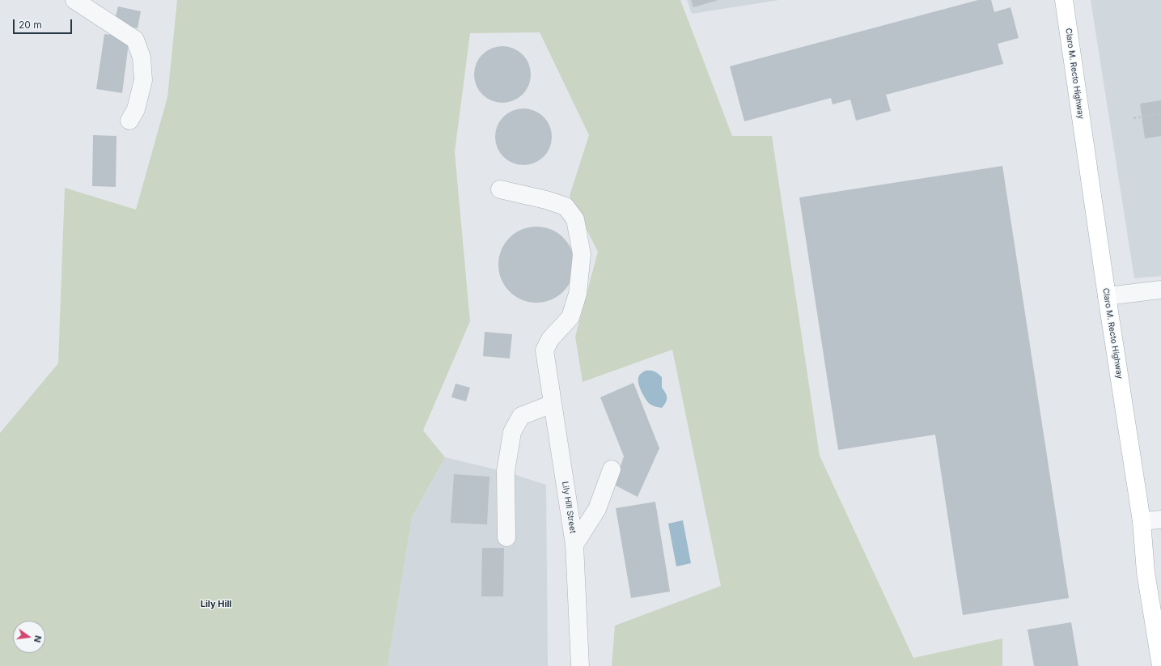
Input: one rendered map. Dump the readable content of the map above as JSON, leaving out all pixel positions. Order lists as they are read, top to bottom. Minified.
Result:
{"streets":{"main road":["Claro M. Recto Highway"],"street":["Lily Hill Street"]},"districts":["Lily Hill"],"scale_bar":"20 m","north":"right"}
